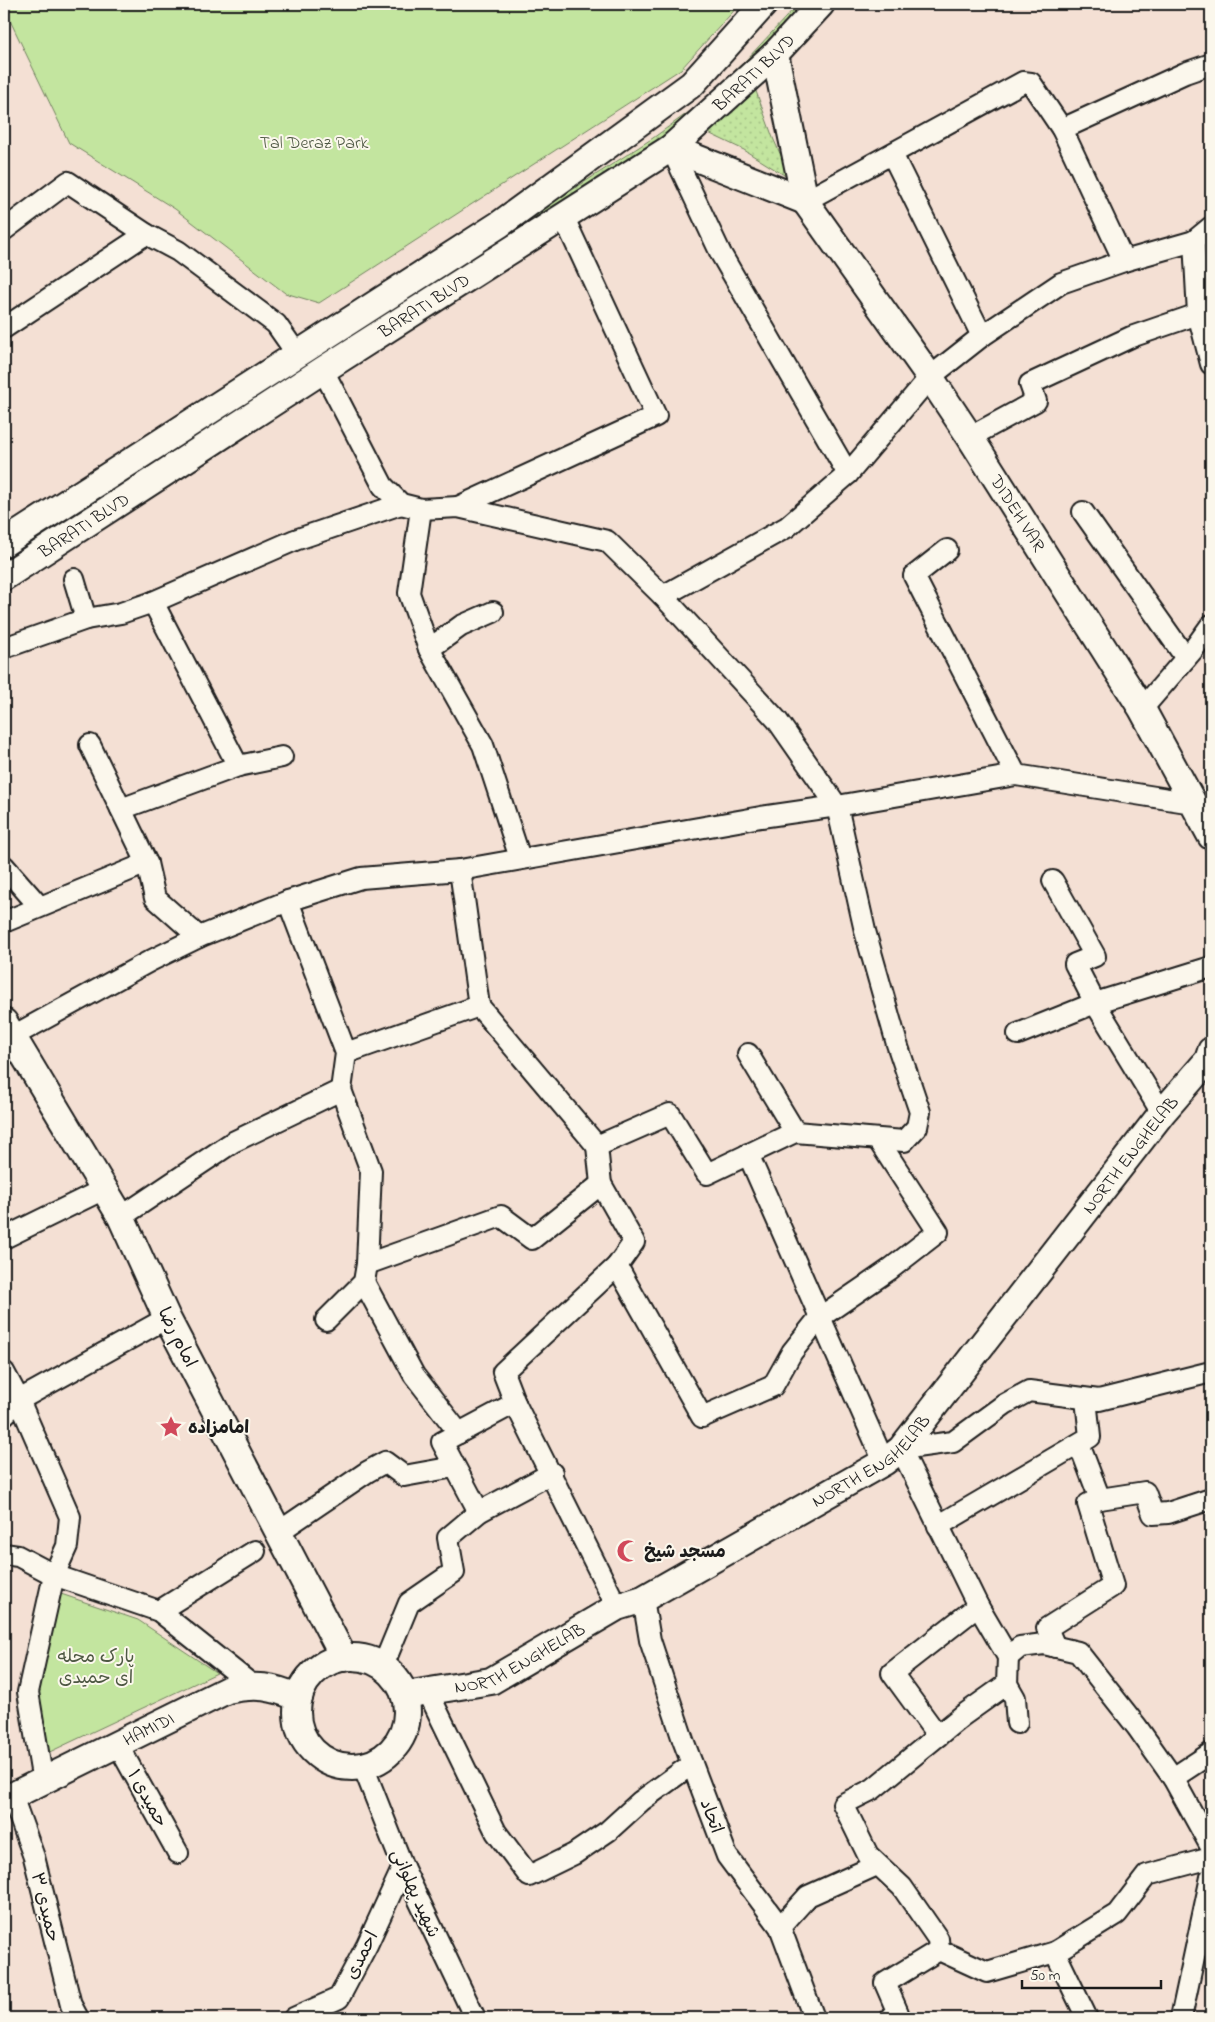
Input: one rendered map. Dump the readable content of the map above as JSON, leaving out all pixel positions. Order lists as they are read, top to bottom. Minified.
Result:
{"streets":{"main road":["BARATI BLVD","DIDEH VAR","NORTH ENGHELAB","امام رضا","HAMIDI"],"street":["حمیدی ۱","اتحاد","شهید پهلوانی","حمیدی ۳","احمدی"]},"crossings":[["NORTH ENGHELAB","امام رضا"],["NORTH ENGHELAB","HAMIDI"],["NORTH ENGHELAB","اتحاد"],["NORTH ENGHELAB","شهید پهلوانی"],["امام رضا","HAMIDI"],["امام رضا","شهید پهلوانی"],["HAMIDI","حمیدی ۱"],["HAMIDI","شهید پهلوانی"],["HAMIDI","حمیدی ۳"],["شهید پهلوانی","احمدی"]],"parks":["Tal Deraz Park","پارک محله ای حمیدی"],"places":{"place":["امامزاده"],"mosque":["مسجد شیخ"]},"scale_bar":"50 m"}
